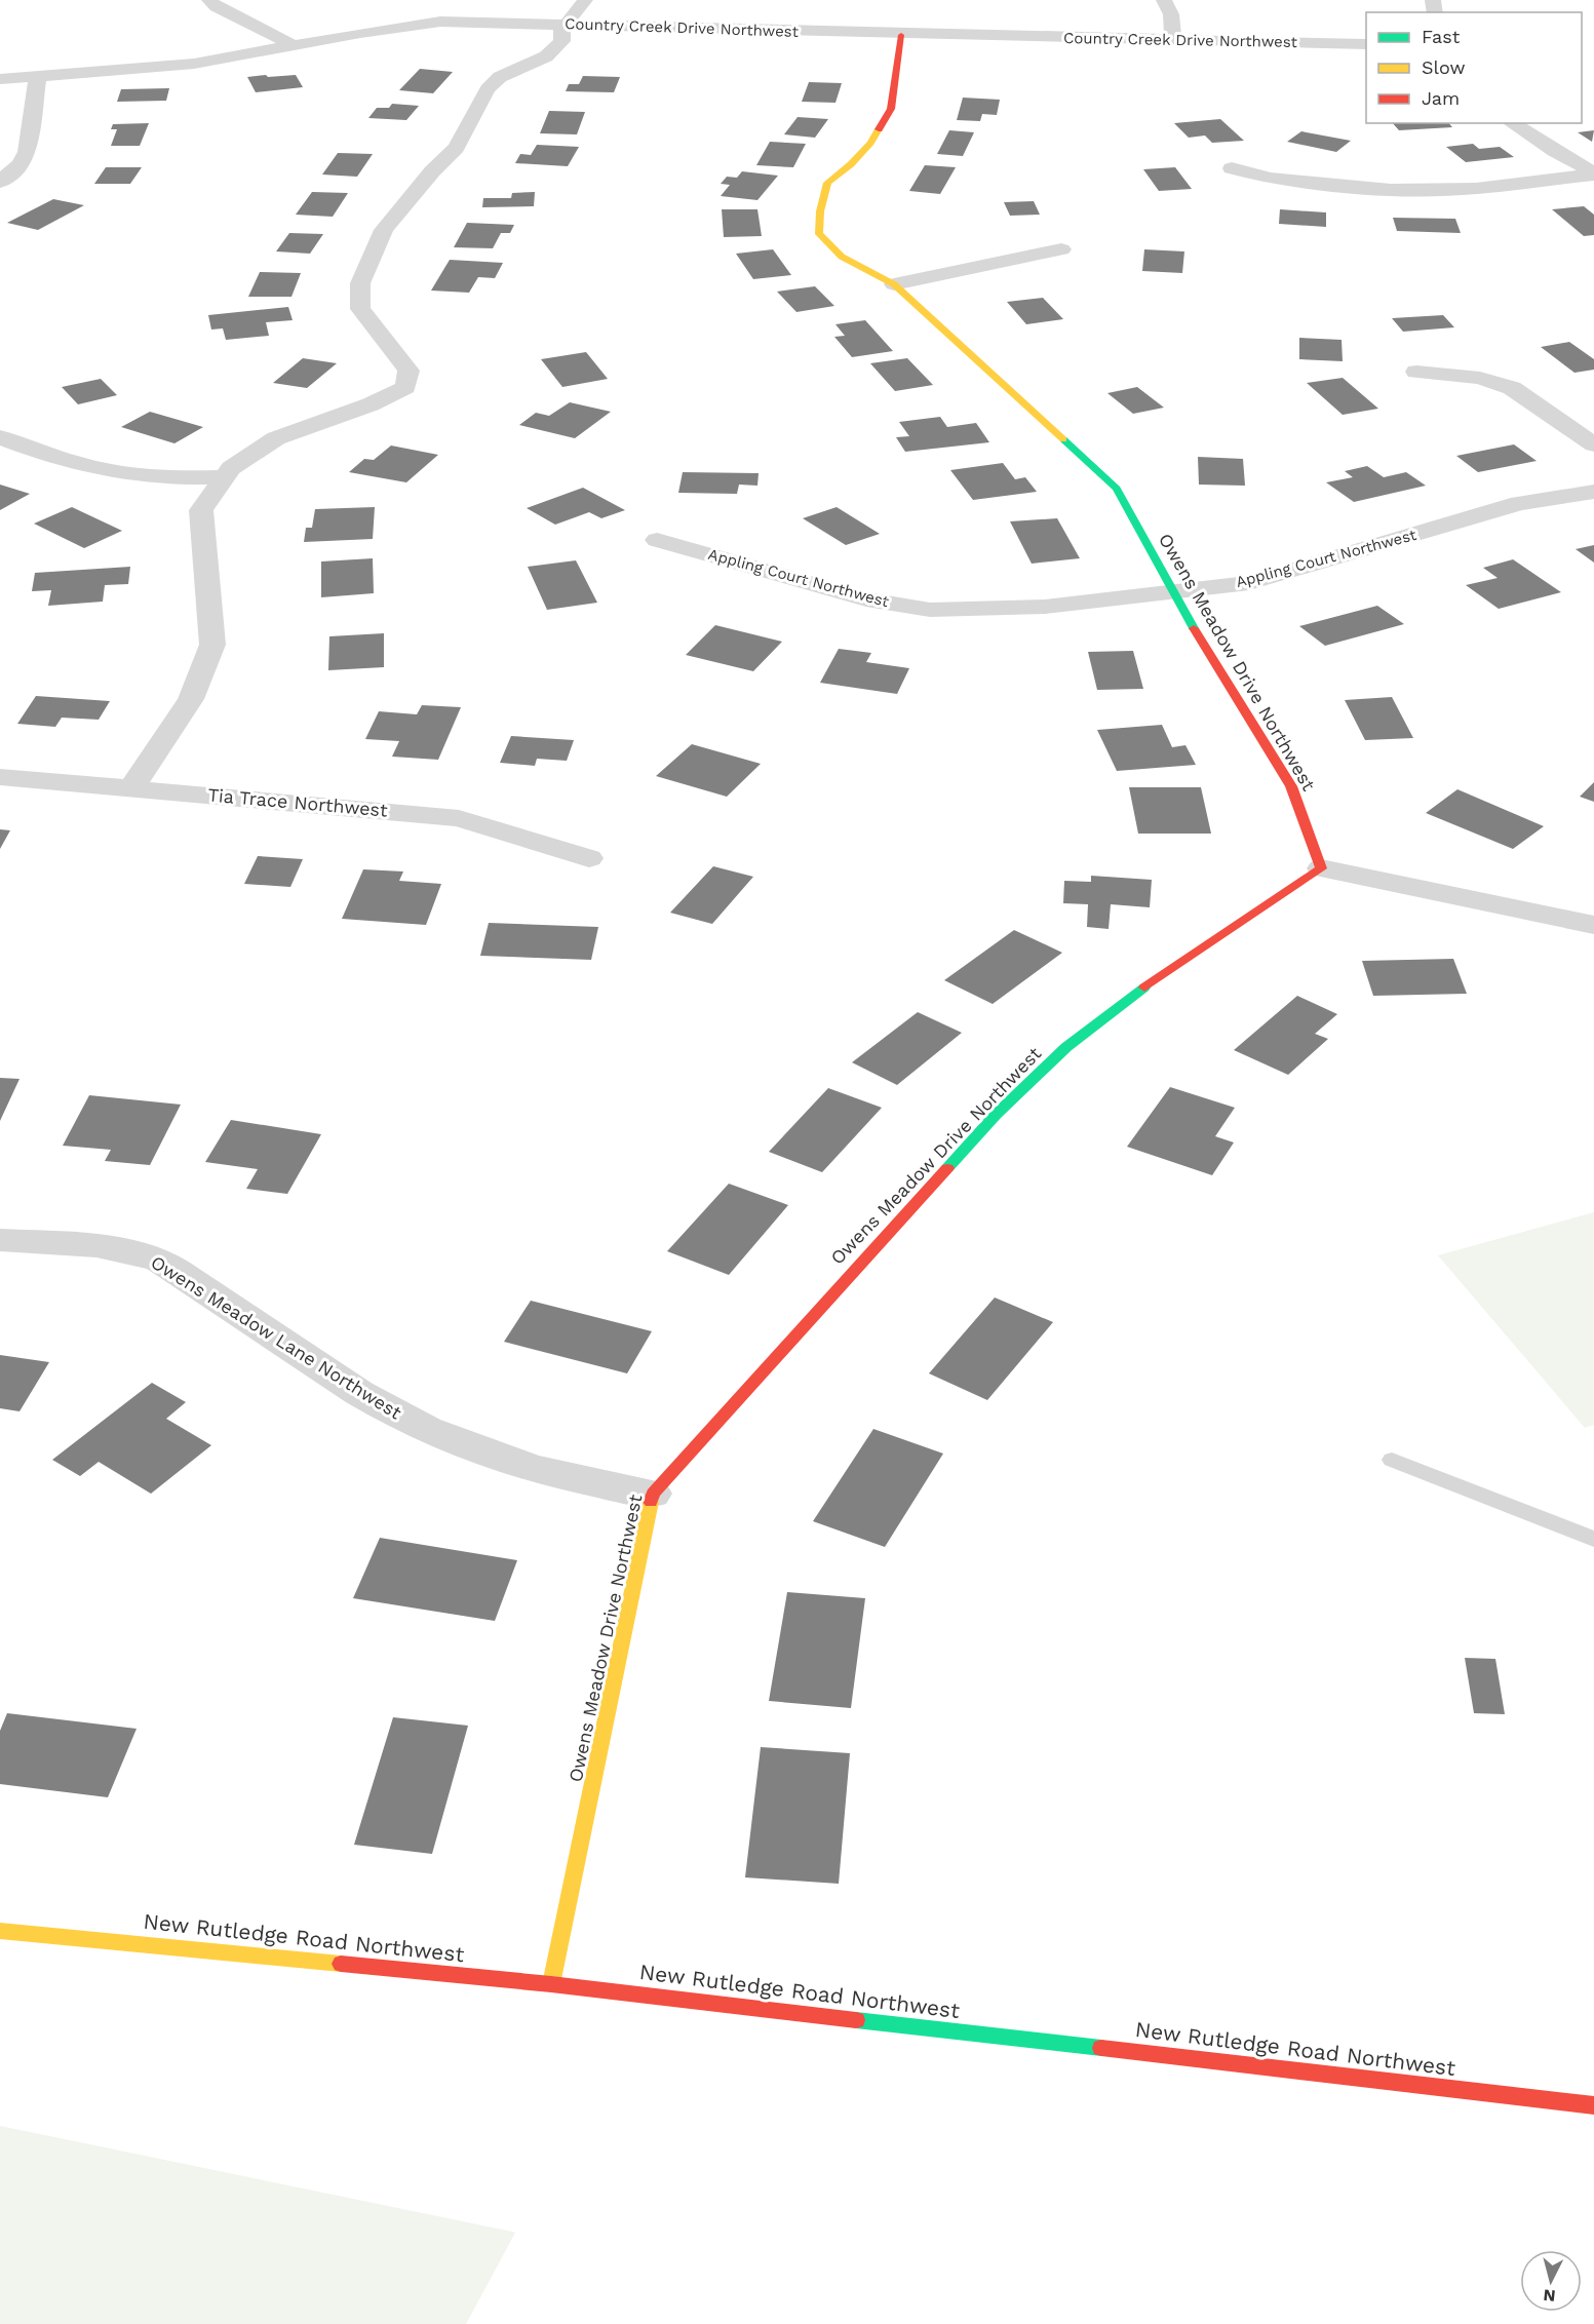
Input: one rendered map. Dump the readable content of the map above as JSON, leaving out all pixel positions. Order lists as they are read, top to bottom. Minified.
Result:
{"streets":{"street":["Country Creek Drive Northwest","Appling Court Northwest","Owens Meadow Drive Northwest","Tia Trace Northwest","Owens Meadow Lane Northwest","New Rutledge Road Northwest"]},"crossings":[["Country Creek Drive Northwest","Owens Meadow Drive Northwest"],["Appling Court Northwest","Owens Meadow Drive Northwest"],["Owens Meadow Drive Northwest","Owens Meadow Lane Northwest"],["Owens Meadow Drive Northwest","New Rutledge Road Northwest"]],"legend":["Fast","Slow","Jam"],"north":"bottom"}
